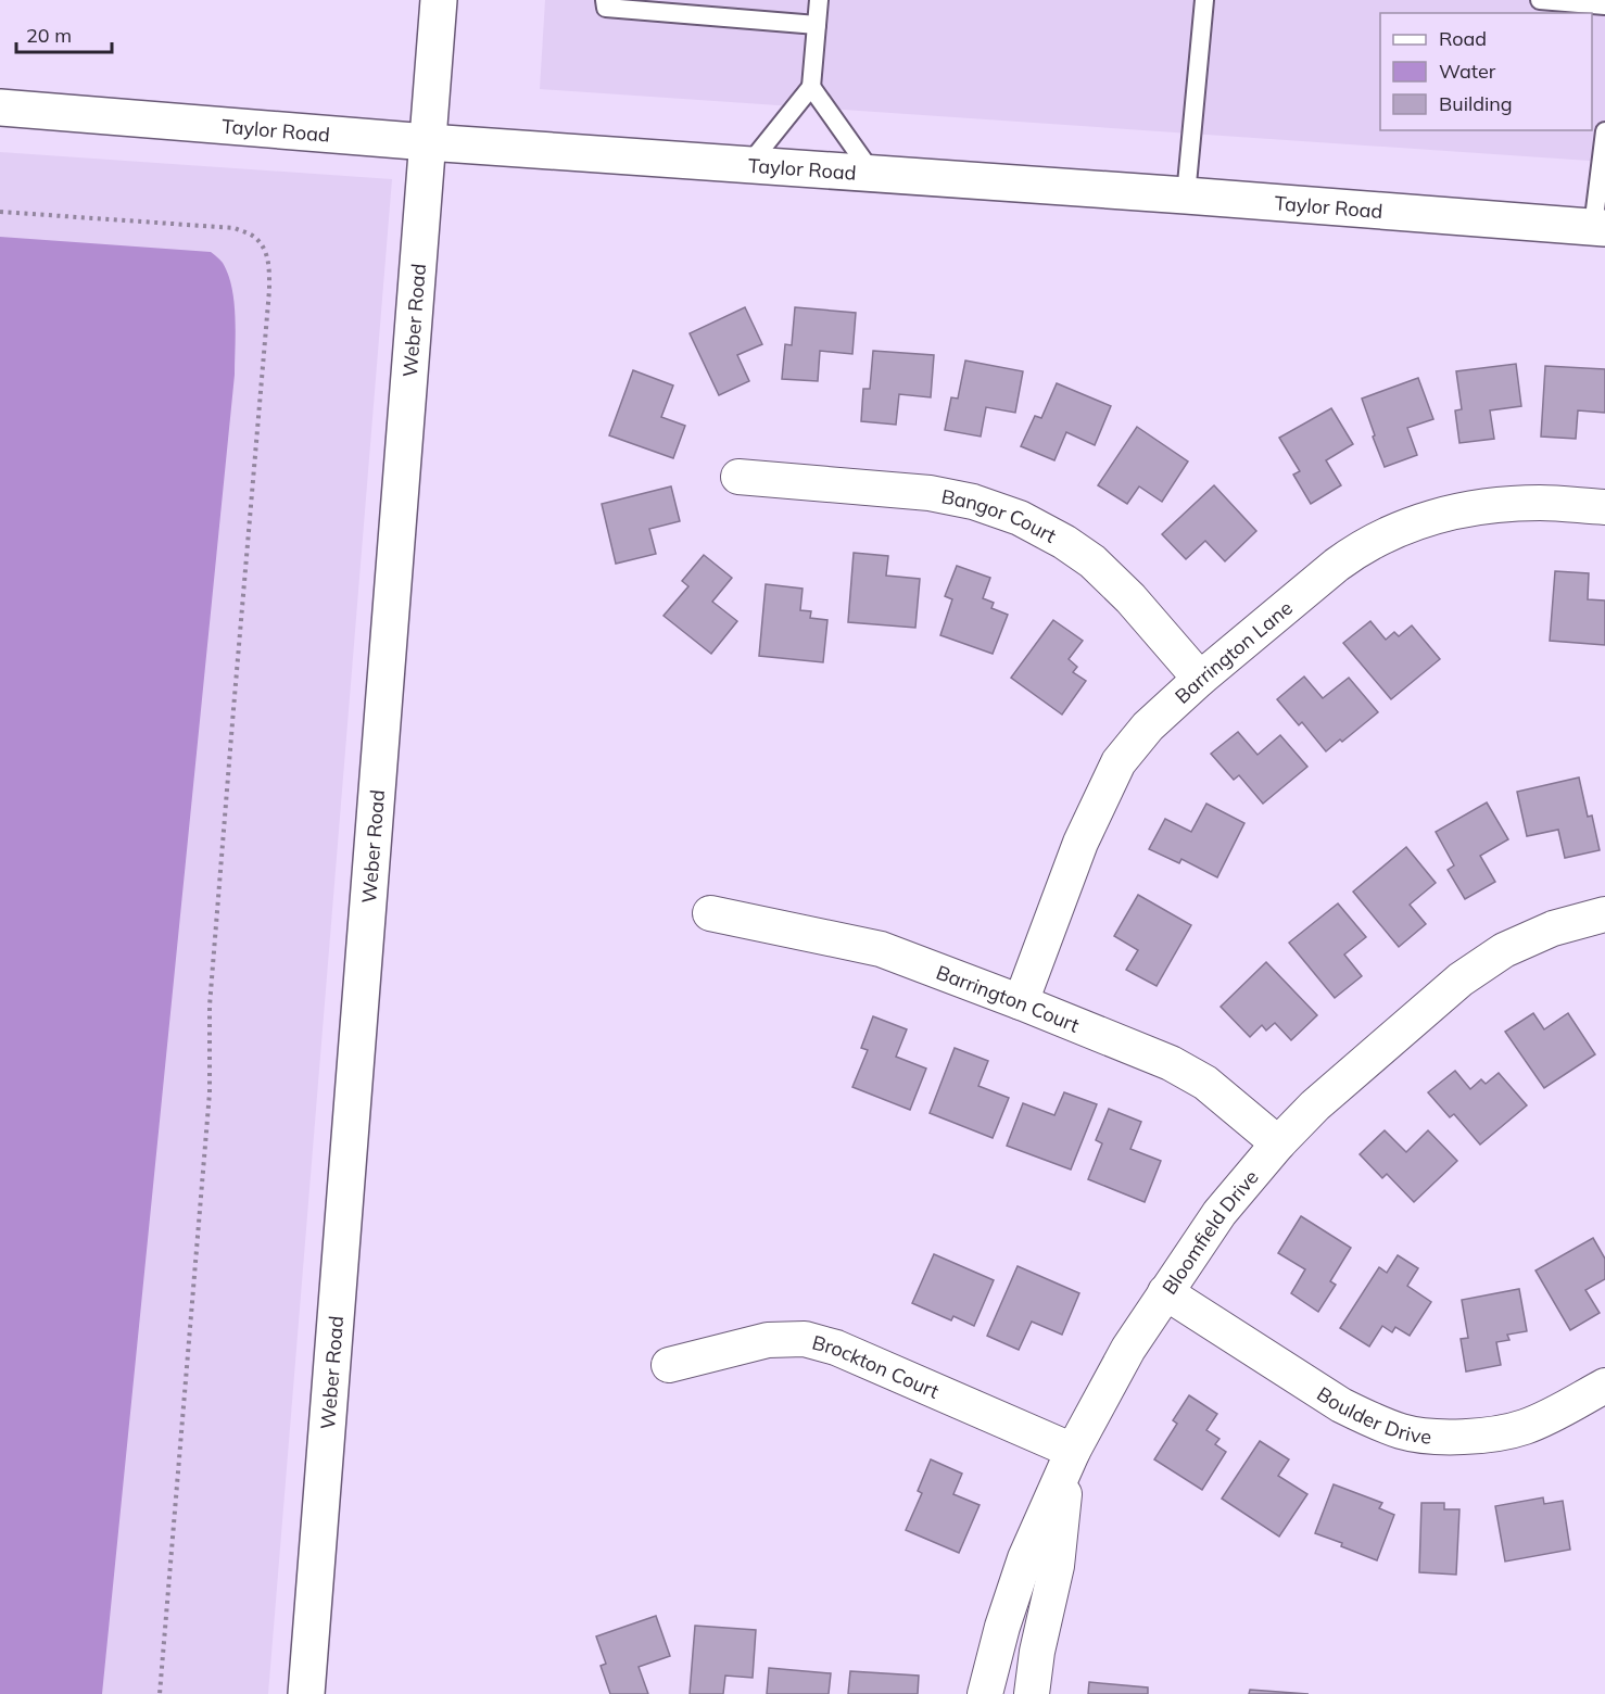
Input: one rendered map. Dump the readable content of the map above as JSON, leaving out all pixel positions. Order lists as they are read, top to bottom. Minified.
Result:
{"streets":{"main road":["Taylor Road","Weber Road"],"street":["Bangor Court","Barrington Lane","Barrington Court","Bloomfield Drive","Brockton Court","Boulder Drive"]},"crossings":[["Taylor Road","Weber Road"],["Bangor Court","Barrington Lane"],["Barrington Lane","Barrington Court"],["Barrington Court","Bloomfield Drive"],["Bloomfield Drive","Brockton Court"],["Bloomfield Drive","Boulder Drive"]],"legend":["Road","Water","Building"],"scale_bar":"20 m"}
